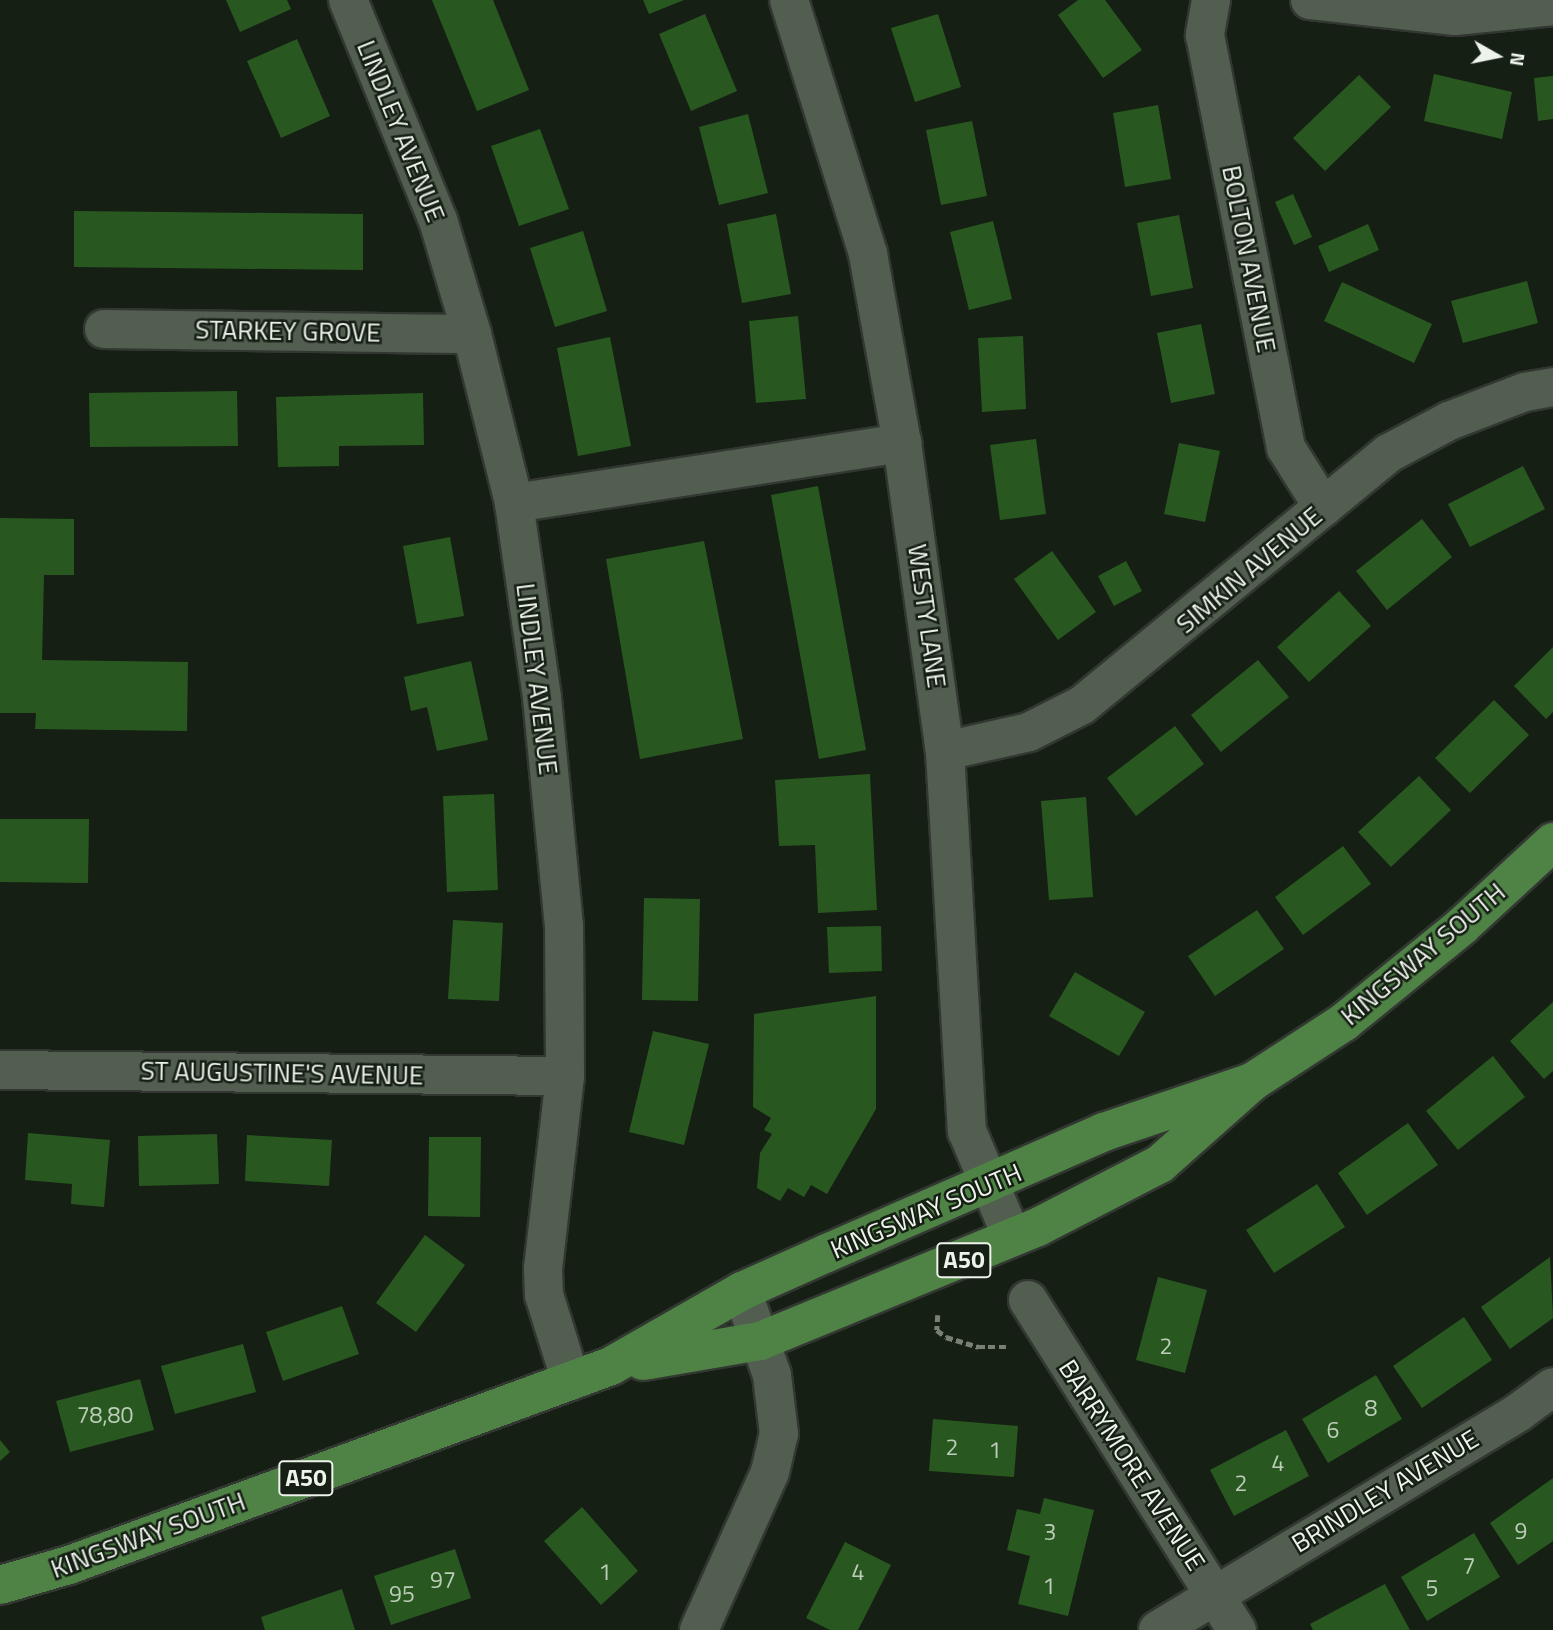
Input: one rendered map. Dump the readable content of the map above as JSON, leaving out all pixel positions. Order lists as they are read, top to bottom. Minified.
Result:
{"streets":{"main road":["KINGSWAY SOUTH","A50"],"street":["LINDLEY AVENUE","BOLTON AVENUE","STARKEY GROVE","SIMKIN AVENUE","WESTY LANE","ST AUGUSTINE'S AVENUE","BARRYMORE AVENUE","BRINDLEY AVENUE"]},"crossings":[["LINDLEY AVENUE","STARKEY GROVE"],["LINDLEY AVENUE","KINGSWAY SOUTH"],["LINDLEY AVENUE","ST AUGUSTINE'S AVENUE"],["BOLTON AVENUE","SIMKIN AVENUE"],["SIMKIN AVENUE","WESTY LANE"],["WESTY LANE","KINGSWAY SOUTH"],["BARRYMORE AVENUE","BRINDLEY AVENUE"]],"house_numbers":["2","8","78,80","6","2","1","4","2","9","3","7","1","4","97","1","5","95"],"north":"right"}
